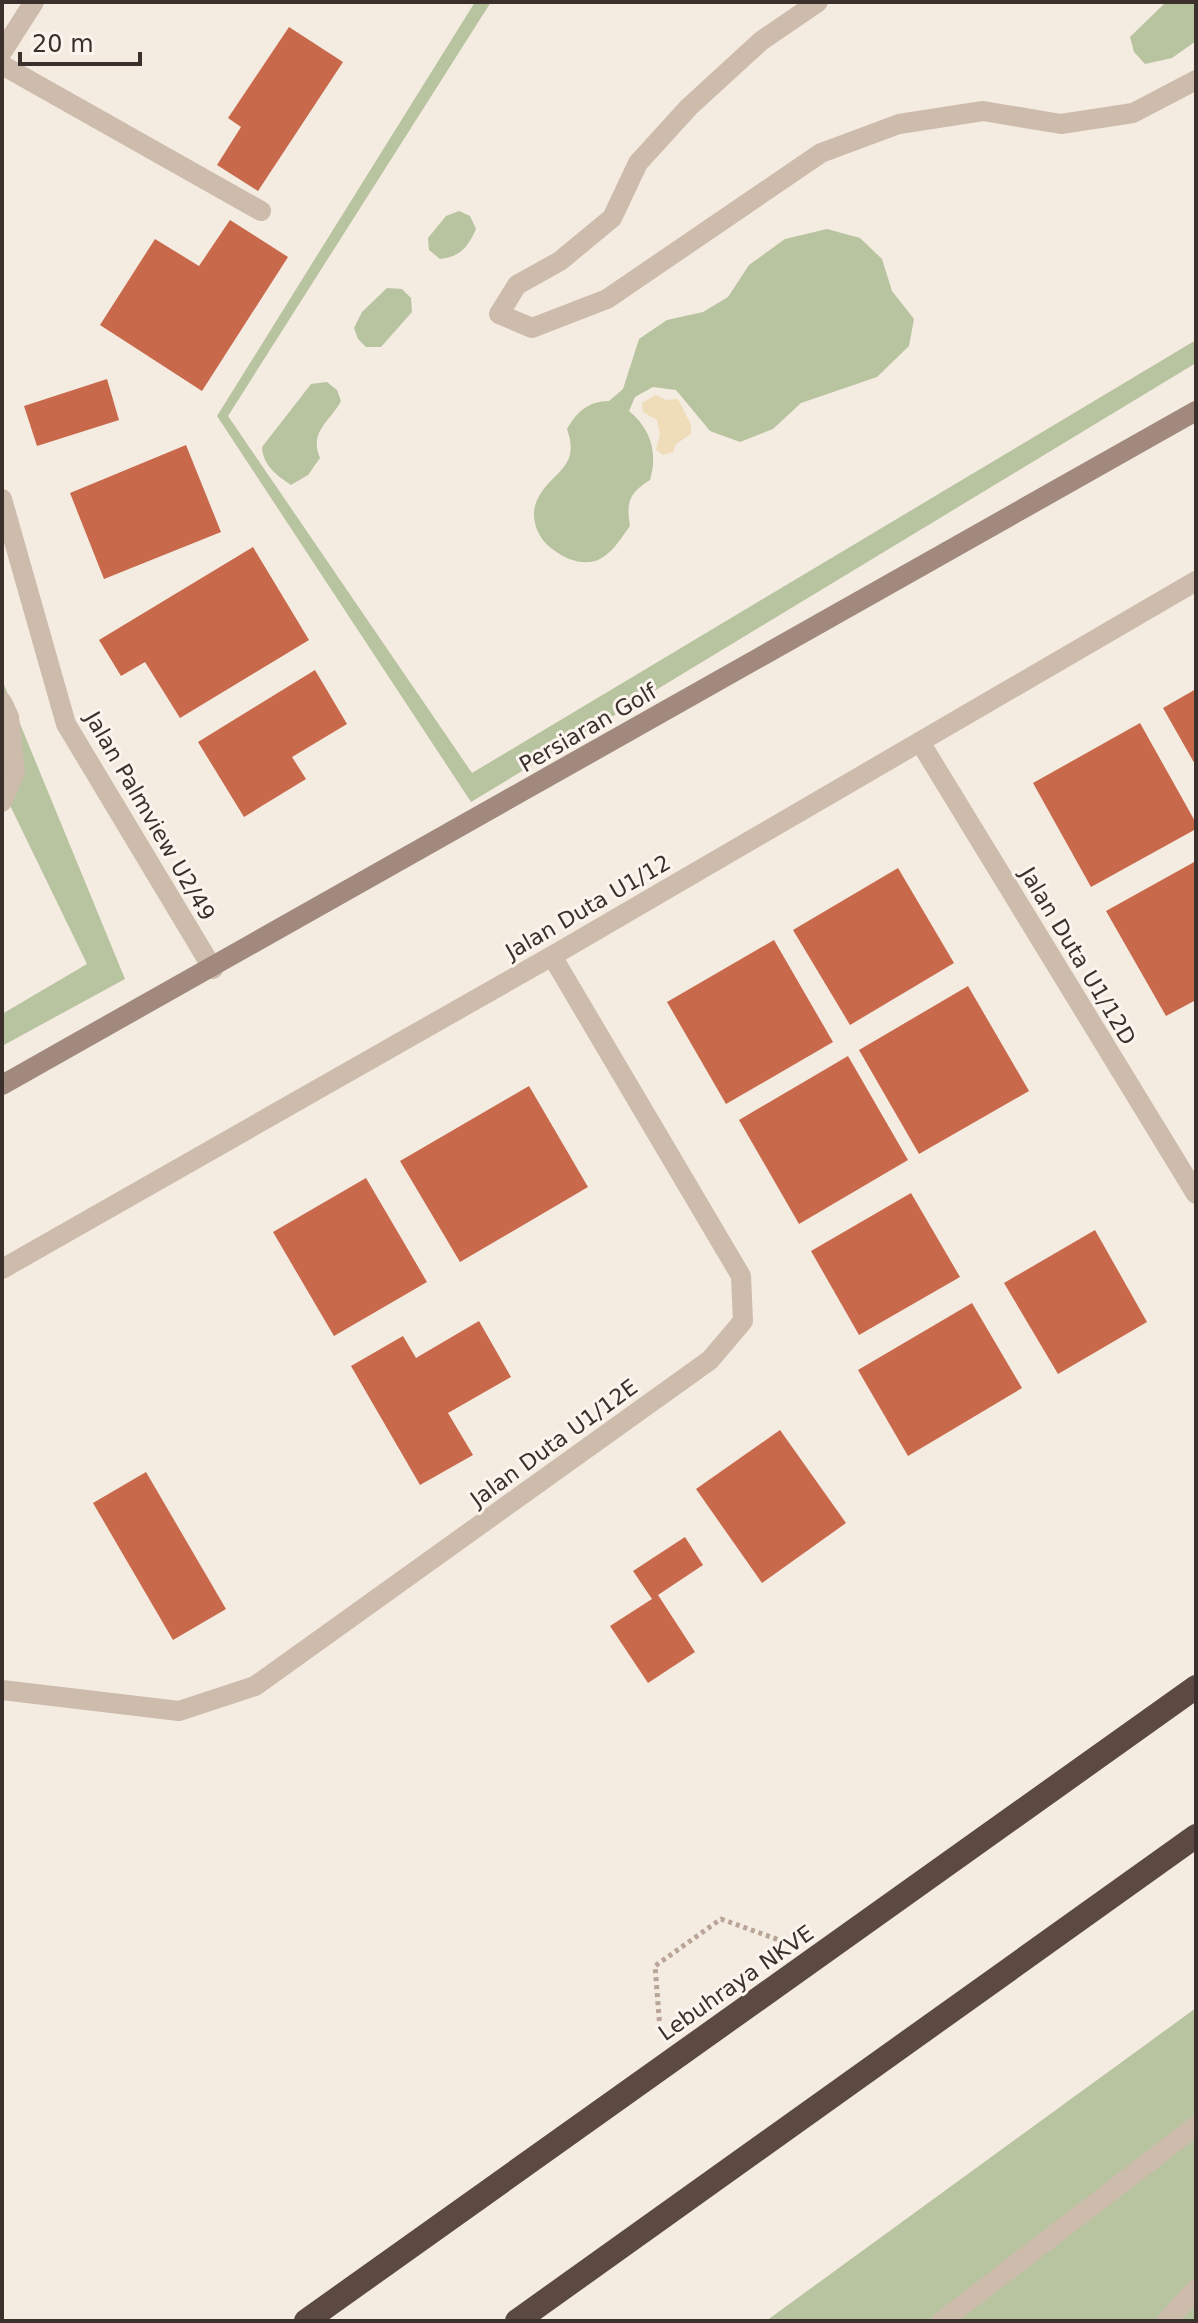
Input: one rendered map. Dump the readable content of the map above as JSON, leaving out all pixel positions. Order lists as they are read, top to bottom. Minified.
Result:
{"streets":{"highway":["Lebuhraya NKVE"],"street":["Persiaran Golf","Jalan Palmview U2/49","Jalan Duta U1/12","Jalan Duta U1/12D","Jalan Duta U1/12E"]},"crossings":[["Persiaran Golf","Jalan Palmview U2/49"],["Jalan Duta U1/12","Jalan Duta U1/12D"],["Jalan Duta U1/12","Jalan Duta U1/12E"]],"scale_bar":"20 m"}
